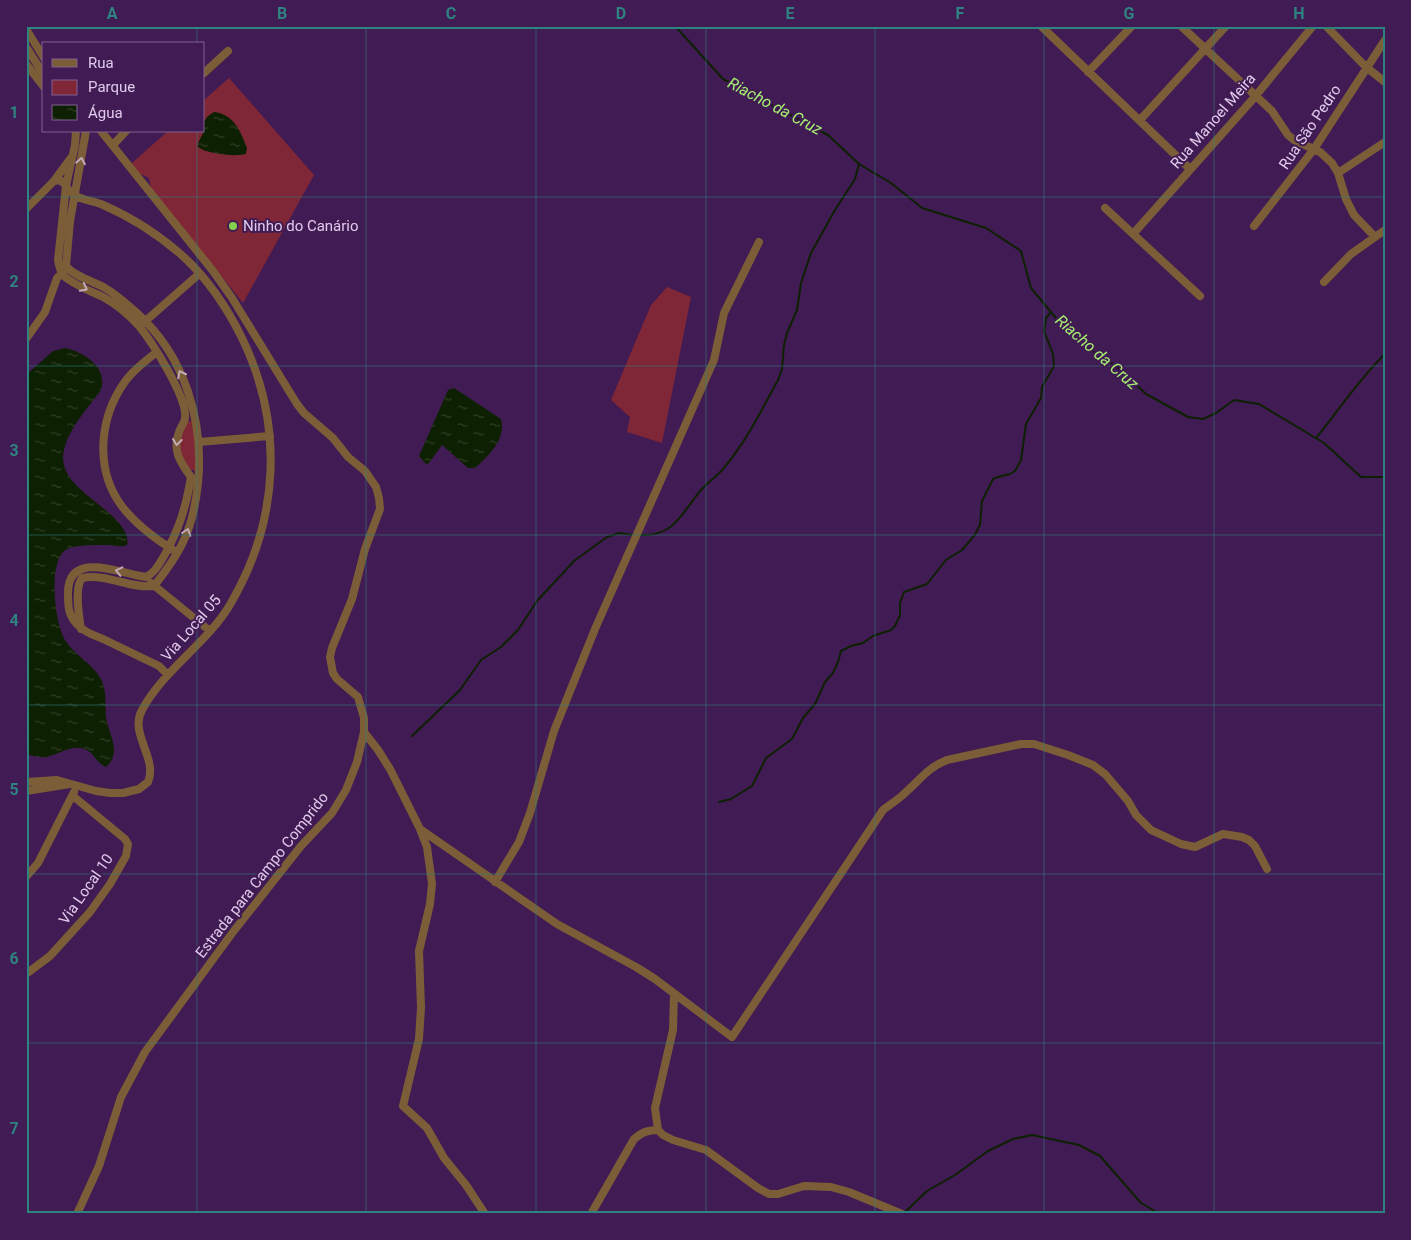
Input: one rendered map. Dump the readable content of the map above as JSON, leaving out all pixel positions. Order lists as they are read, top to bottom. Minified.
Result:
{"streets":{"street":["Rua Manoel Meira","Rua São Pedro","Via Local 05","Estrada para Campo Comprido","Via Local 10"]},"water":["Riacho da Cruz"],"places":["Ninho do Canário"],"legend":["Rua","Parque","Água"],"grid":{"columns":["A","B","C","D","E","F","G","H"],"rows":["1","2","3","4","5","6","7"]}}
